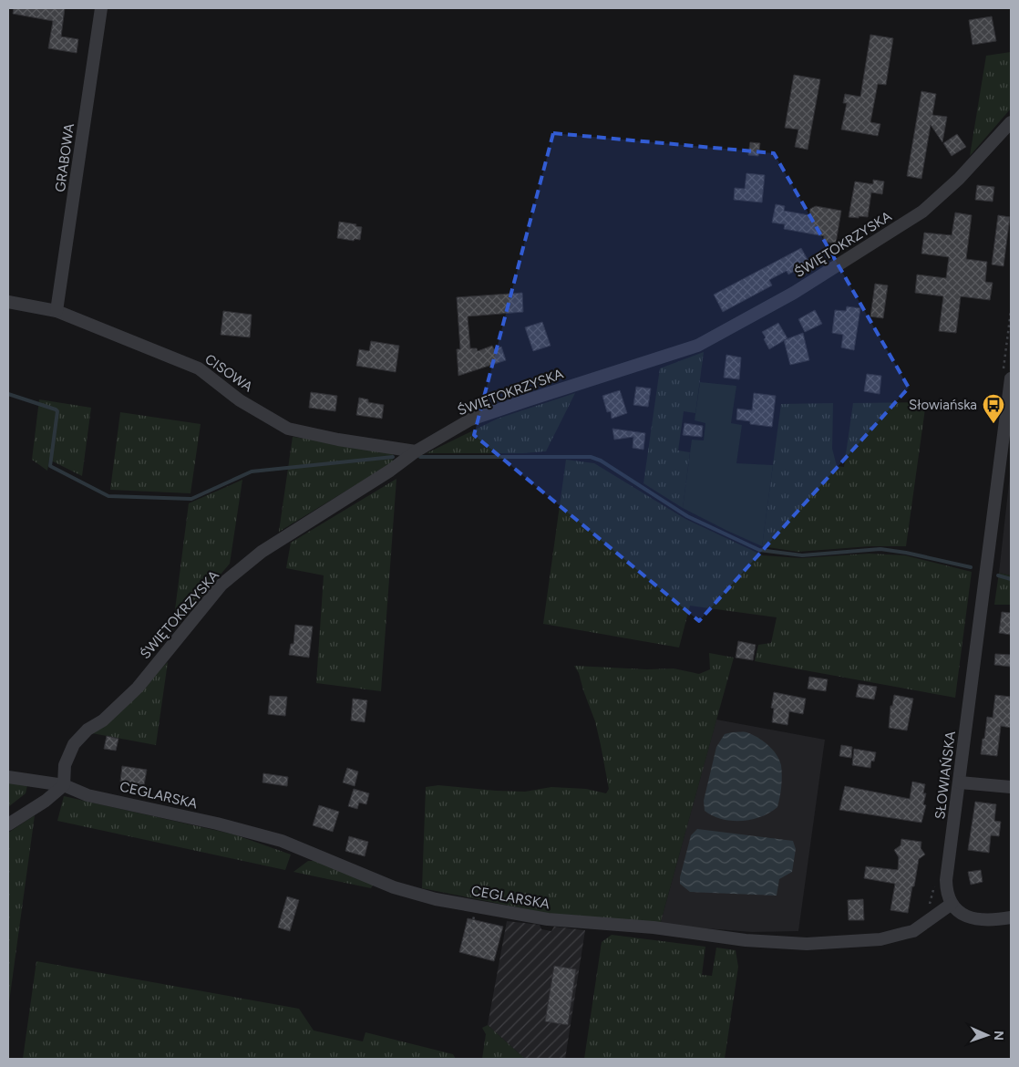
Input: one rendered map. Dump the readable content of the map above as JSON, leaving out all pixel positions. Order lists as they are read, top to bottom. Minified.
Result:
{"streets":{"street":["GRABOWA","ŚWIĘTOKRZYSKA","CISOWA","SŁOWIAŃSKA","CEGLARSKA"]},"crossings":[["GRABOWA","CISOWA"],["ŚWIĘTOKRZYSKA","CISOWA"],["ŚWIĘTOKRZYSKA","CEGLARSKA"],["SŁOWIAŃSKA","CEGLARSKA"]],"places":{"bus stop":["Słowiańska"]},"north":"right"}
